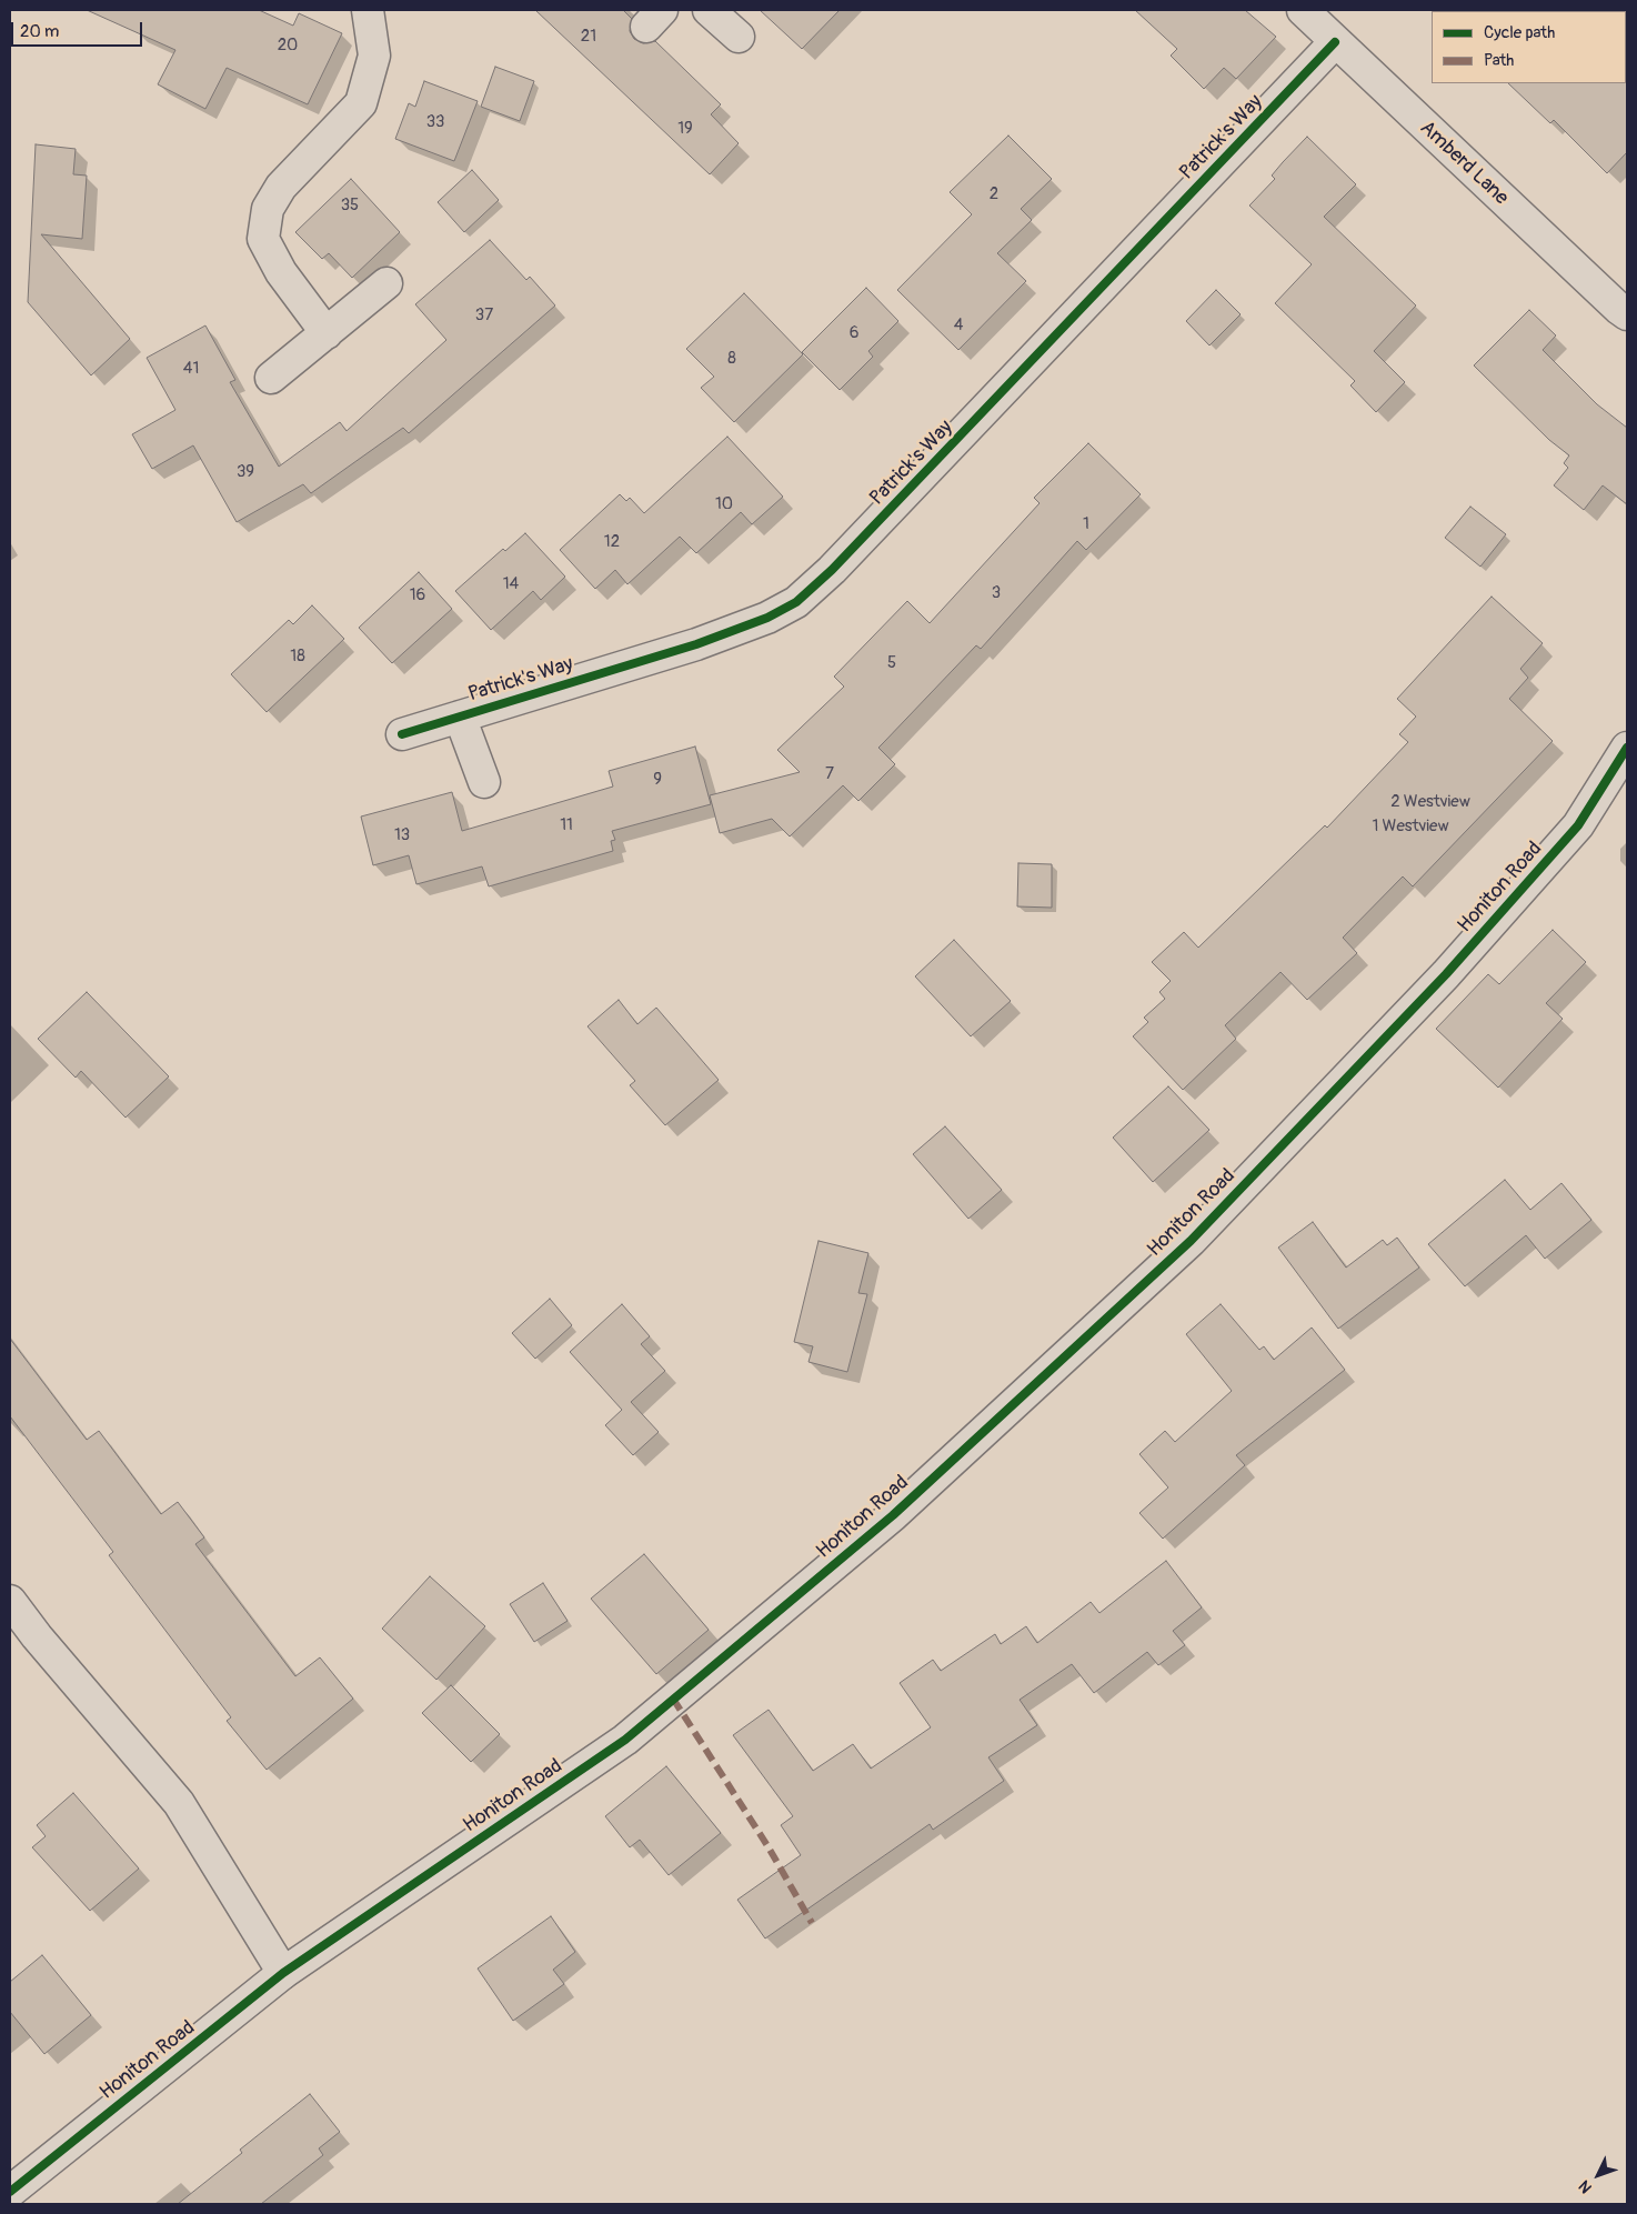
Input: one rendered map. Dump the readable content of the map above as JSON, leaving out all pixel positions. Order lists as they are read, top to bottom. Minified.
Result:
{"streets":{"street":["Patrick's Way","Amberd Lane","Honiton Road"]},"crossings":[["Patrick's Way","Amberd Lane"]],"house_numbers":["21","20","33","19","2","35","37","4","6","8","41","39","10","1","12","14","3","16","18","5","7","9","2 Westview","11","1 Westview","13"],"legend":["Cycle path","Path"],"scale_bar":"20 m","north":"bottom left"}
